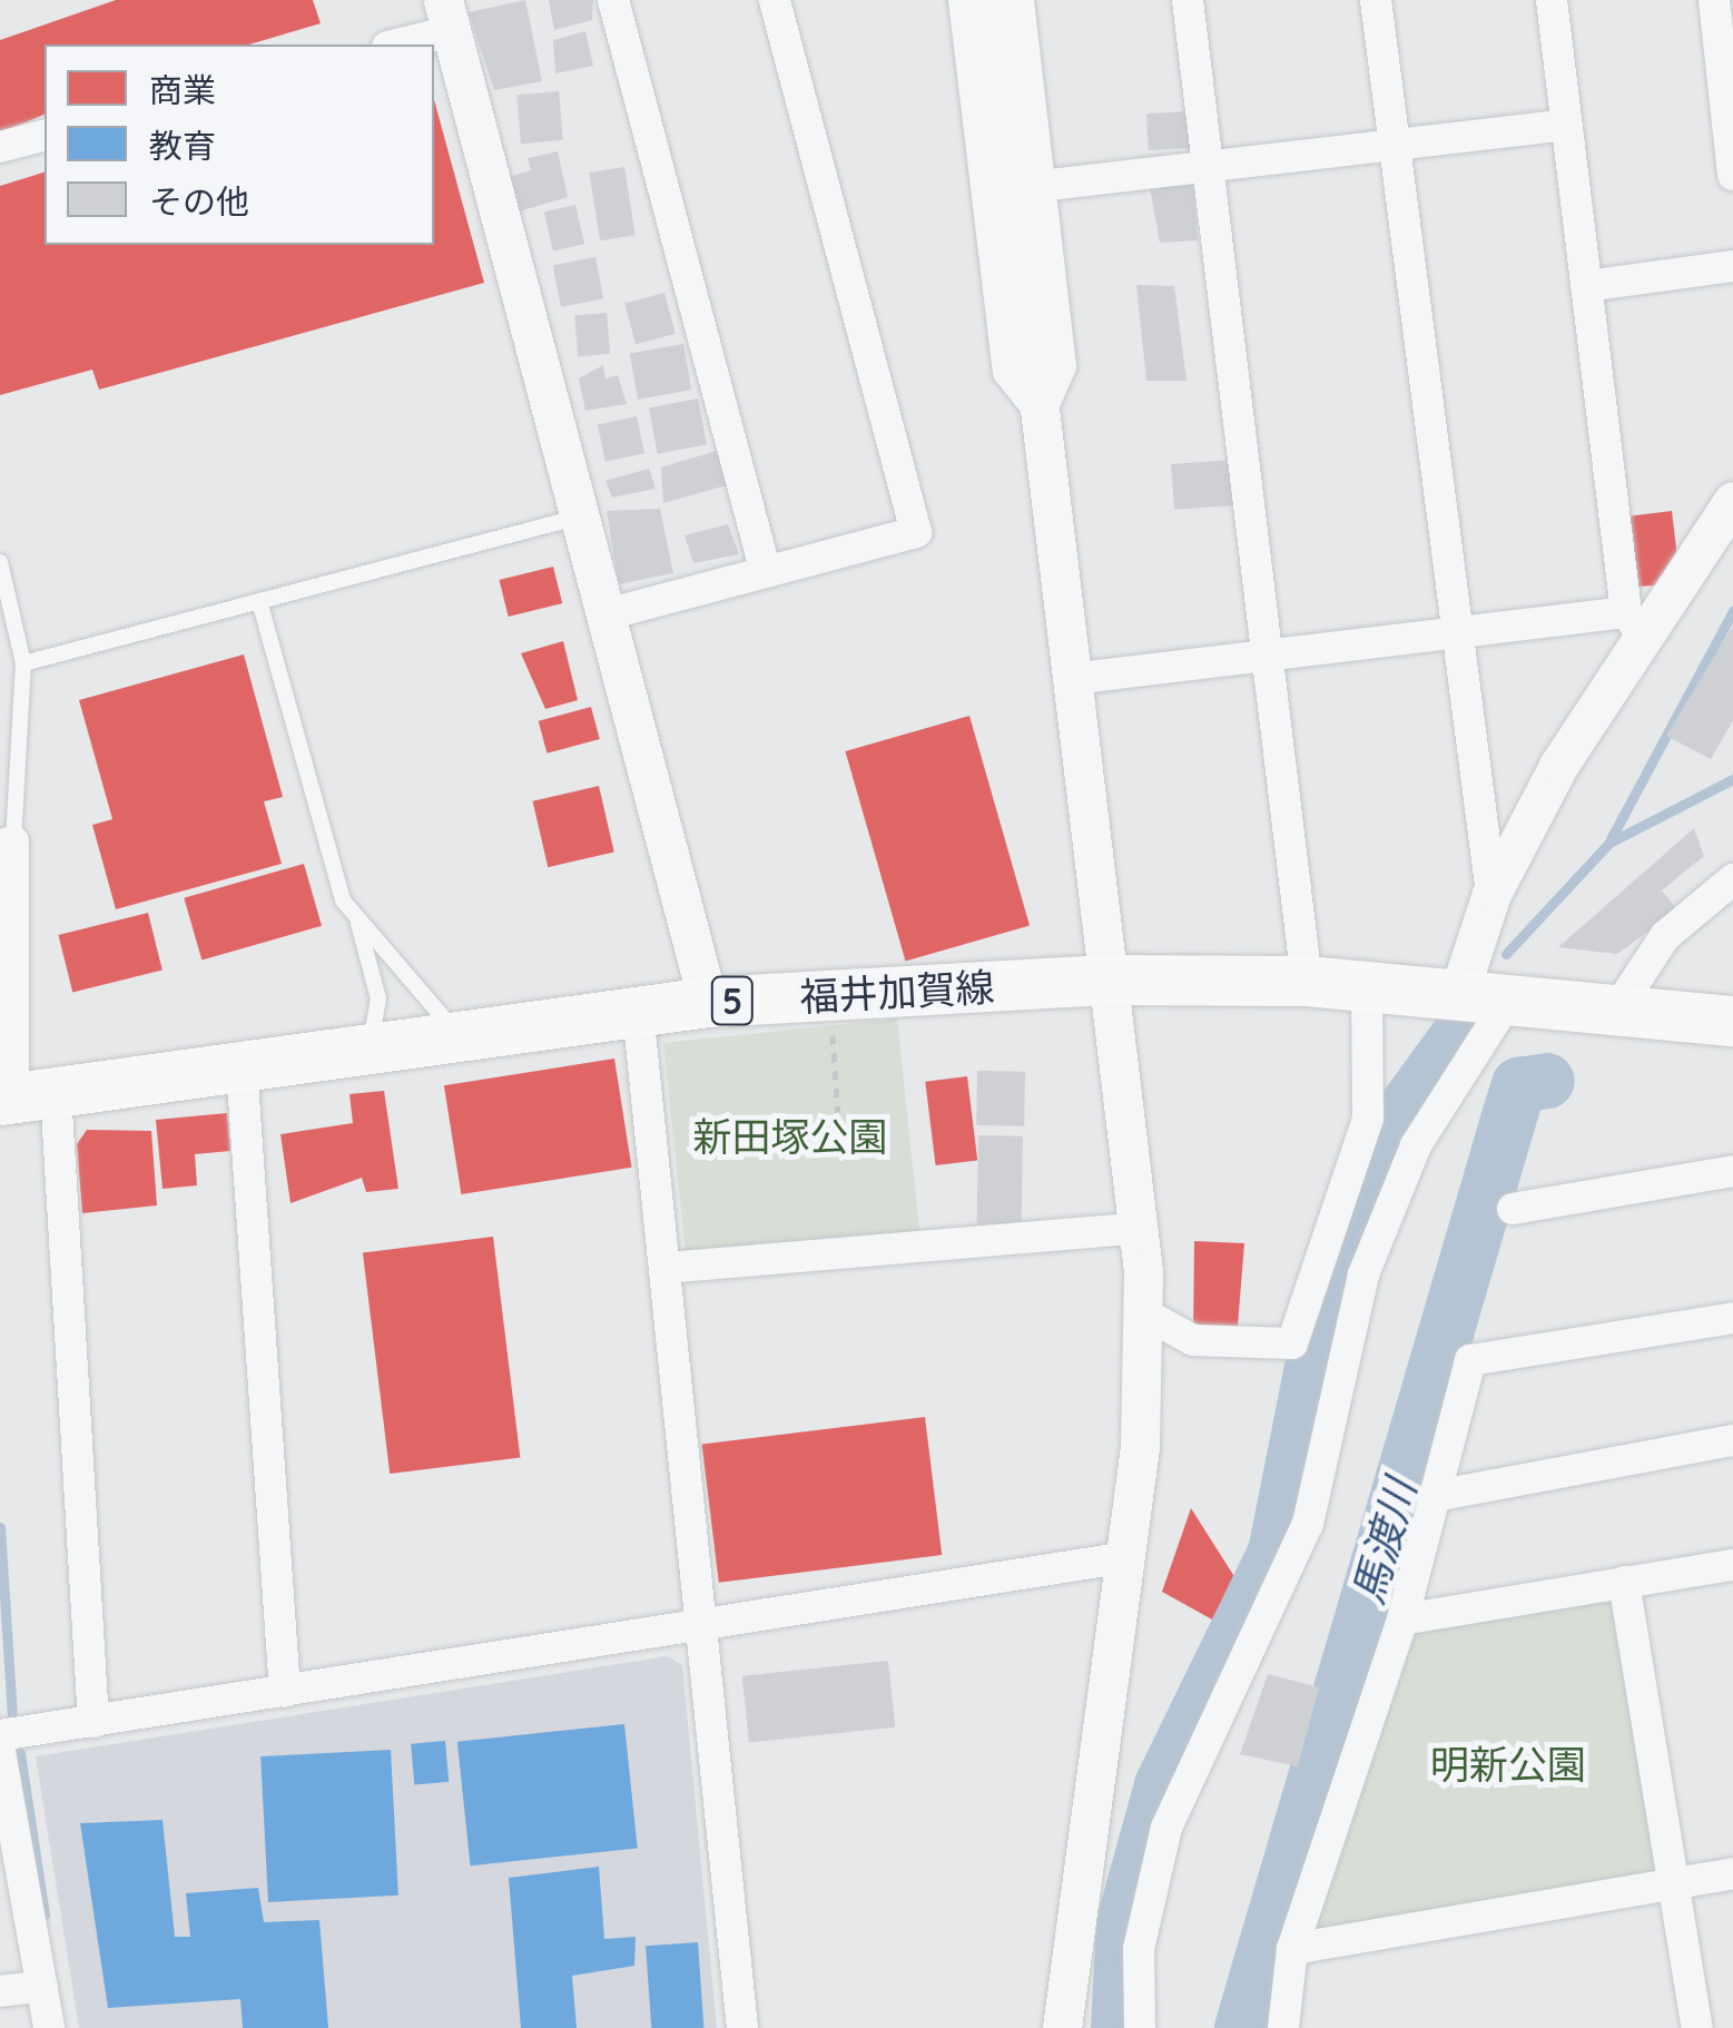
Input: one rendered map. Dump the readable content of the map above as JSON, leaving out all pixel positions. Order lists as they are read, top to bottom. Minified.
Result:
{"streets":{"main road":["福井加賀線","5"]},"water":["馬渡川"],"parks":["新田塚公園","明新公園"],"legend":["商業","教育","その他"]}
